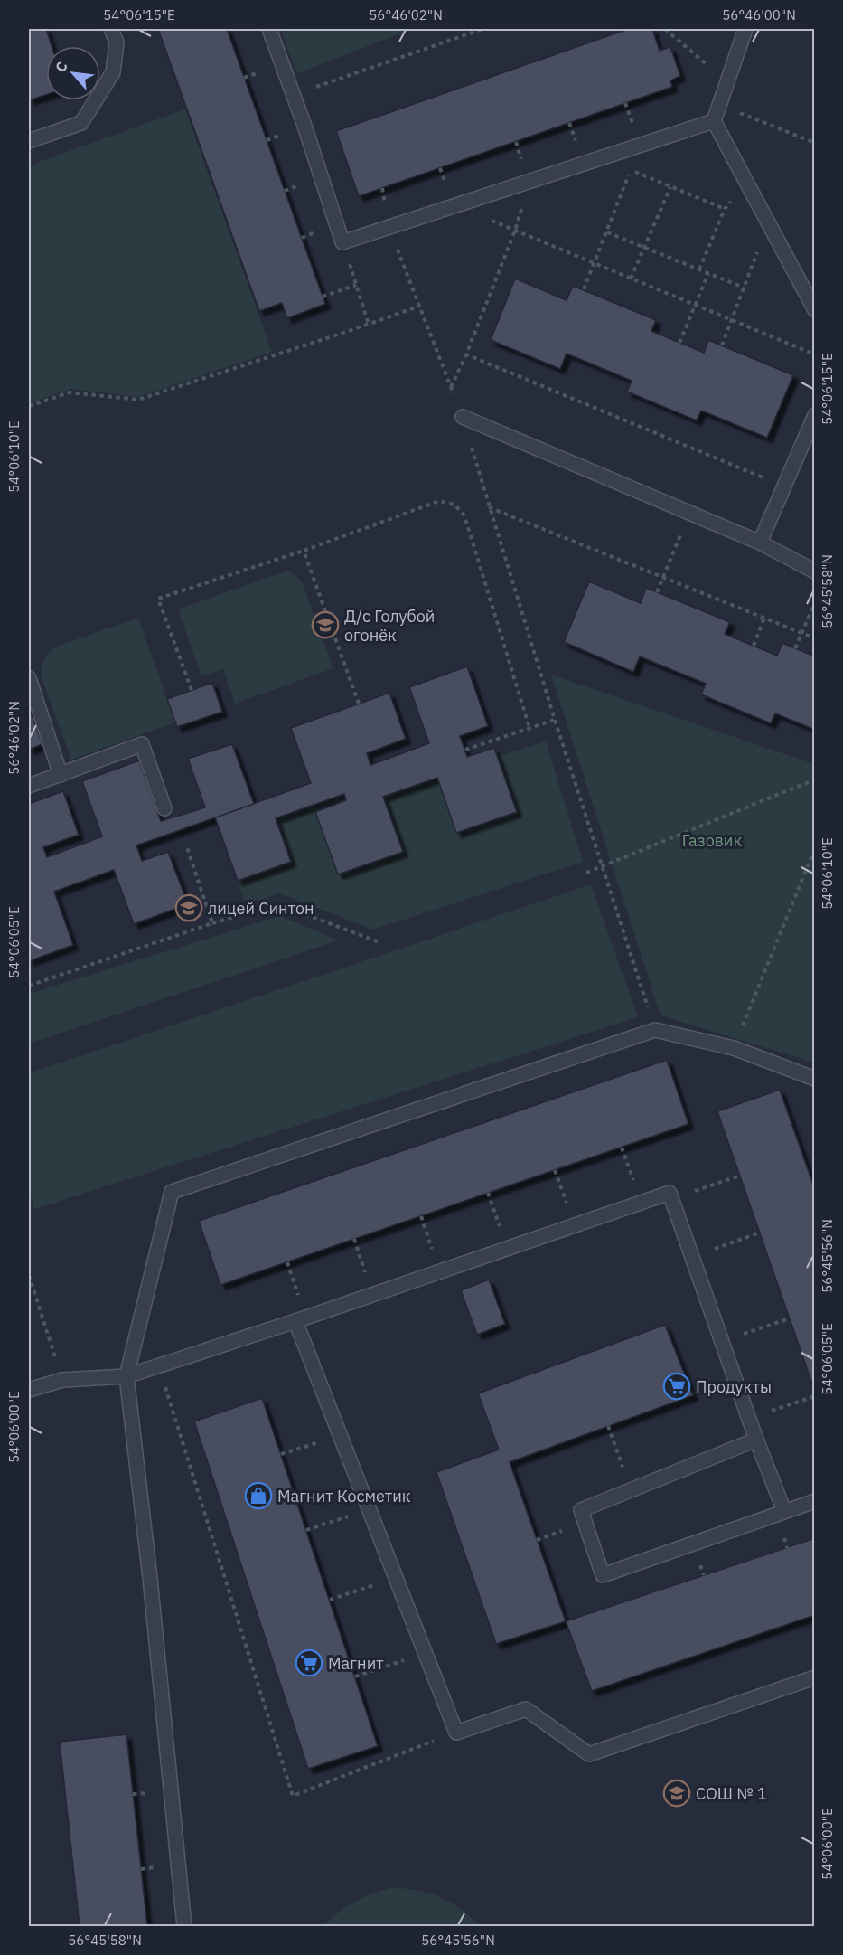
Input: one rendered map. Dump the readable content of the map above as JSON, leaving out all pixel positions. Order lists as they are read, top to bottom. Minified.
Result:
{"parks":["Газовик"],"places":{"school or university":["Д/с Голубой огонёк","лицей Синтон","СОШ № 1"],"supermarket":["Продукты","Магнит"],"shop":["Магнит Косметик"]},"north":"top left","coordinates":["54°06'15\"E","56°46'02\"N","56°46'00\"N","54°06'10\"E","56°45'58\"N","54°06'05\"E","56°45'56\"N","54°06'00\"E"]}
